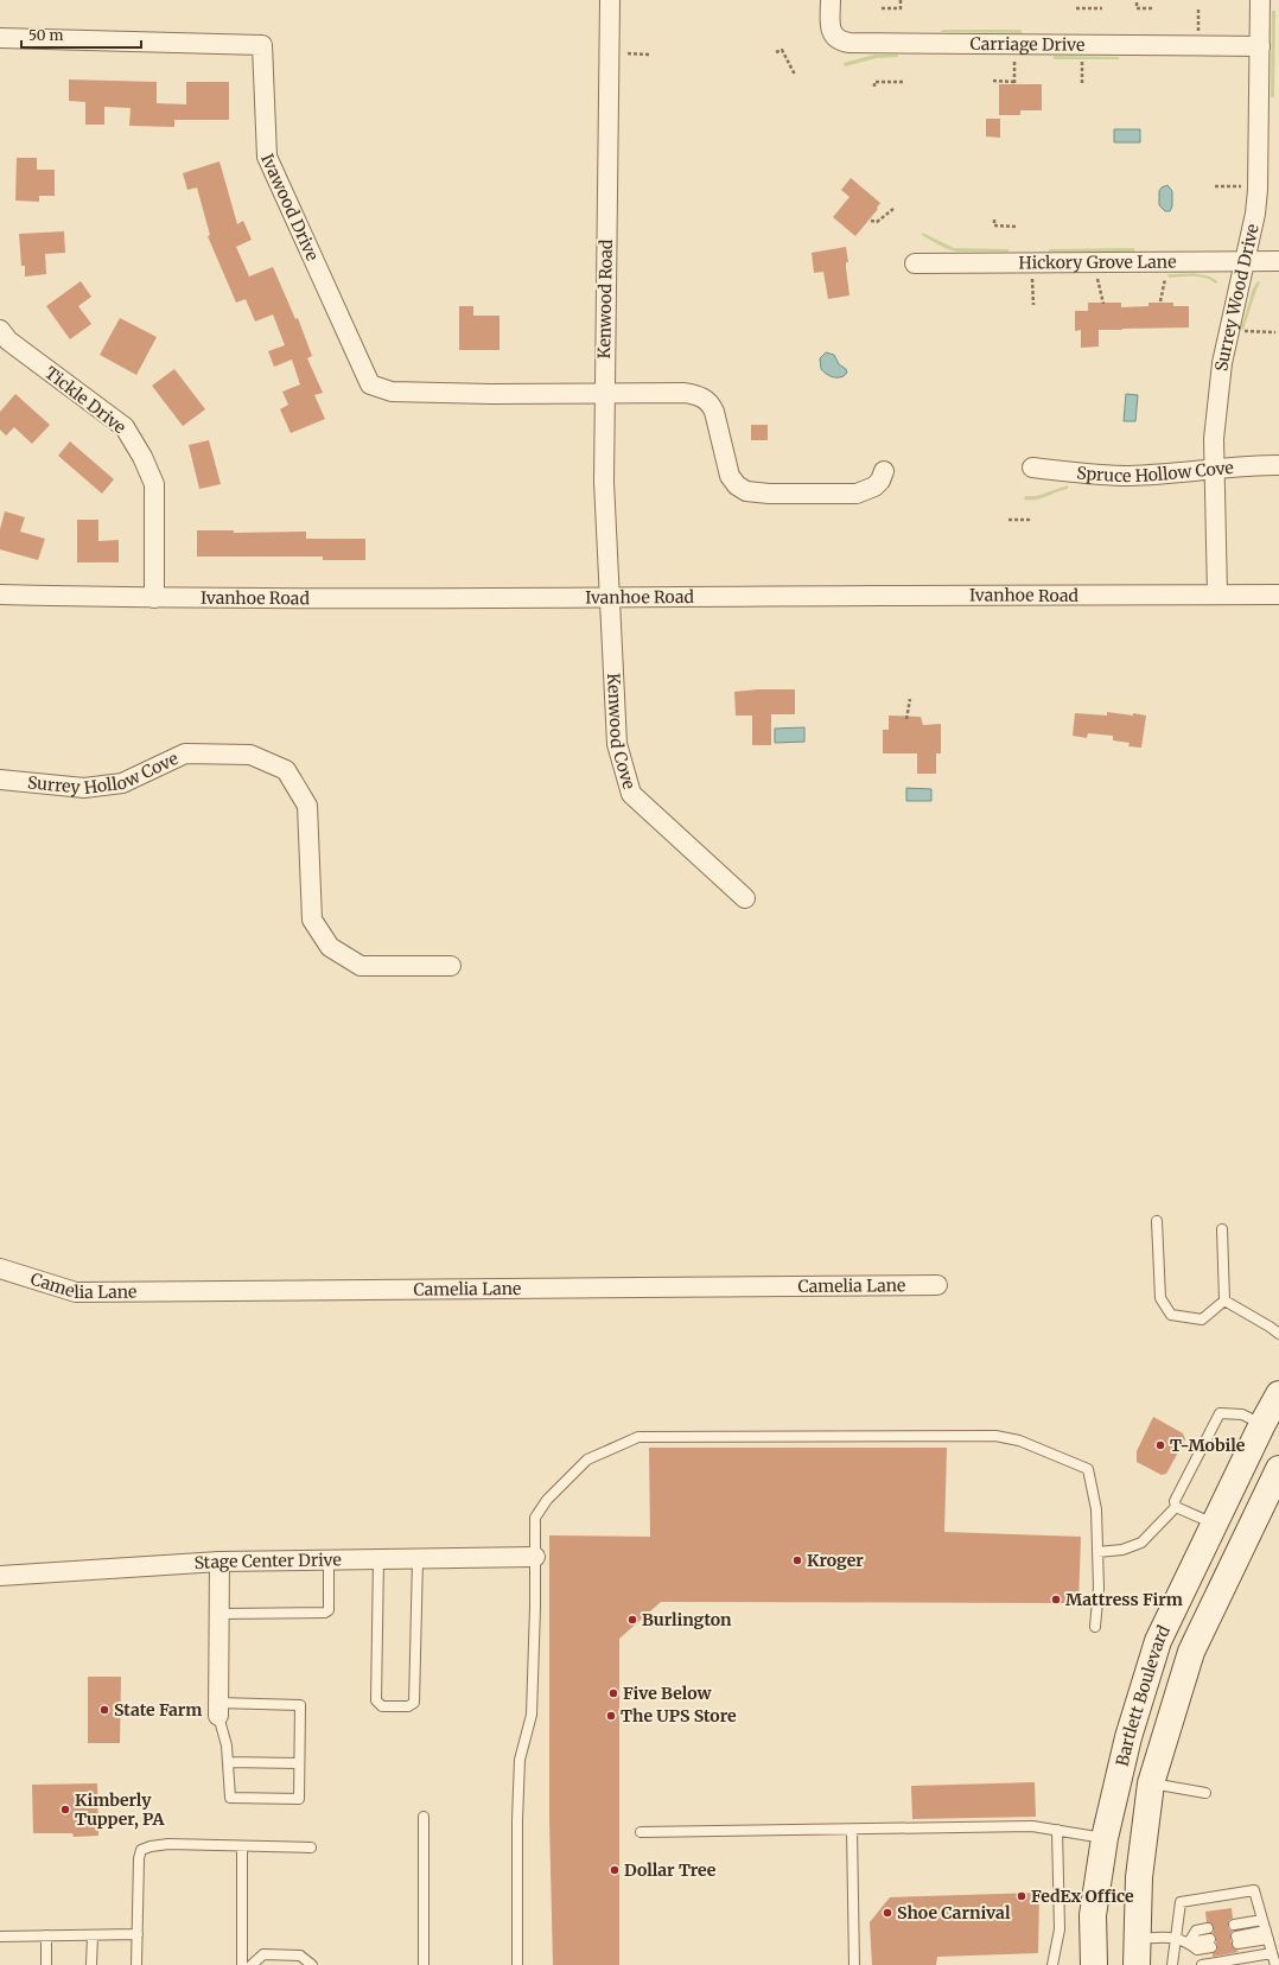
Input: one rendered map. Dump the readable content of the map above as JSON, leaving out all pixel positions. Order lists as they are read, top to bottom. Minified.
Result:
{"streets":{"main road":["Bartlett Boulevard"],"street":["Carriage Drive","Ivawood Drive","Hickory Grove Lane","Surrey Wood Drive","Kenwood Road","Tickle Drive","Spruce Hollow Cove","Ivanhoe Road","Kenwood Cove","Surrey Hollow Cove","Camelia Lane","Stage Center Drive"]},"crossings":[["Carriage Drive","Surrey Wood Drive"],["Ivawood Drive","Kenwood Road"],["Hickory Grove Lane","Surrey Wood Drive"],["Surrey Wood Drive","Spruce Hollow Cove"],["Surrey Wood Drive","Ivanhoe Road"],["Kenwood Road","Ivanhoe Road"],["Kenwood Road","Kenwood Cove"],["Tickle Drive","Ivanhoe Road"],["Ivanhoe Road","Kenwood Cove"]],"places":["T-Mobile","Kroger","Mattress Firm","Burlington","Five Below","State Farm","The UPS Store","Kimberly Tupper, PA","Dollar Tree","FedEx Office","Shoe Carnival"],"scale_bar":"50 m"}
